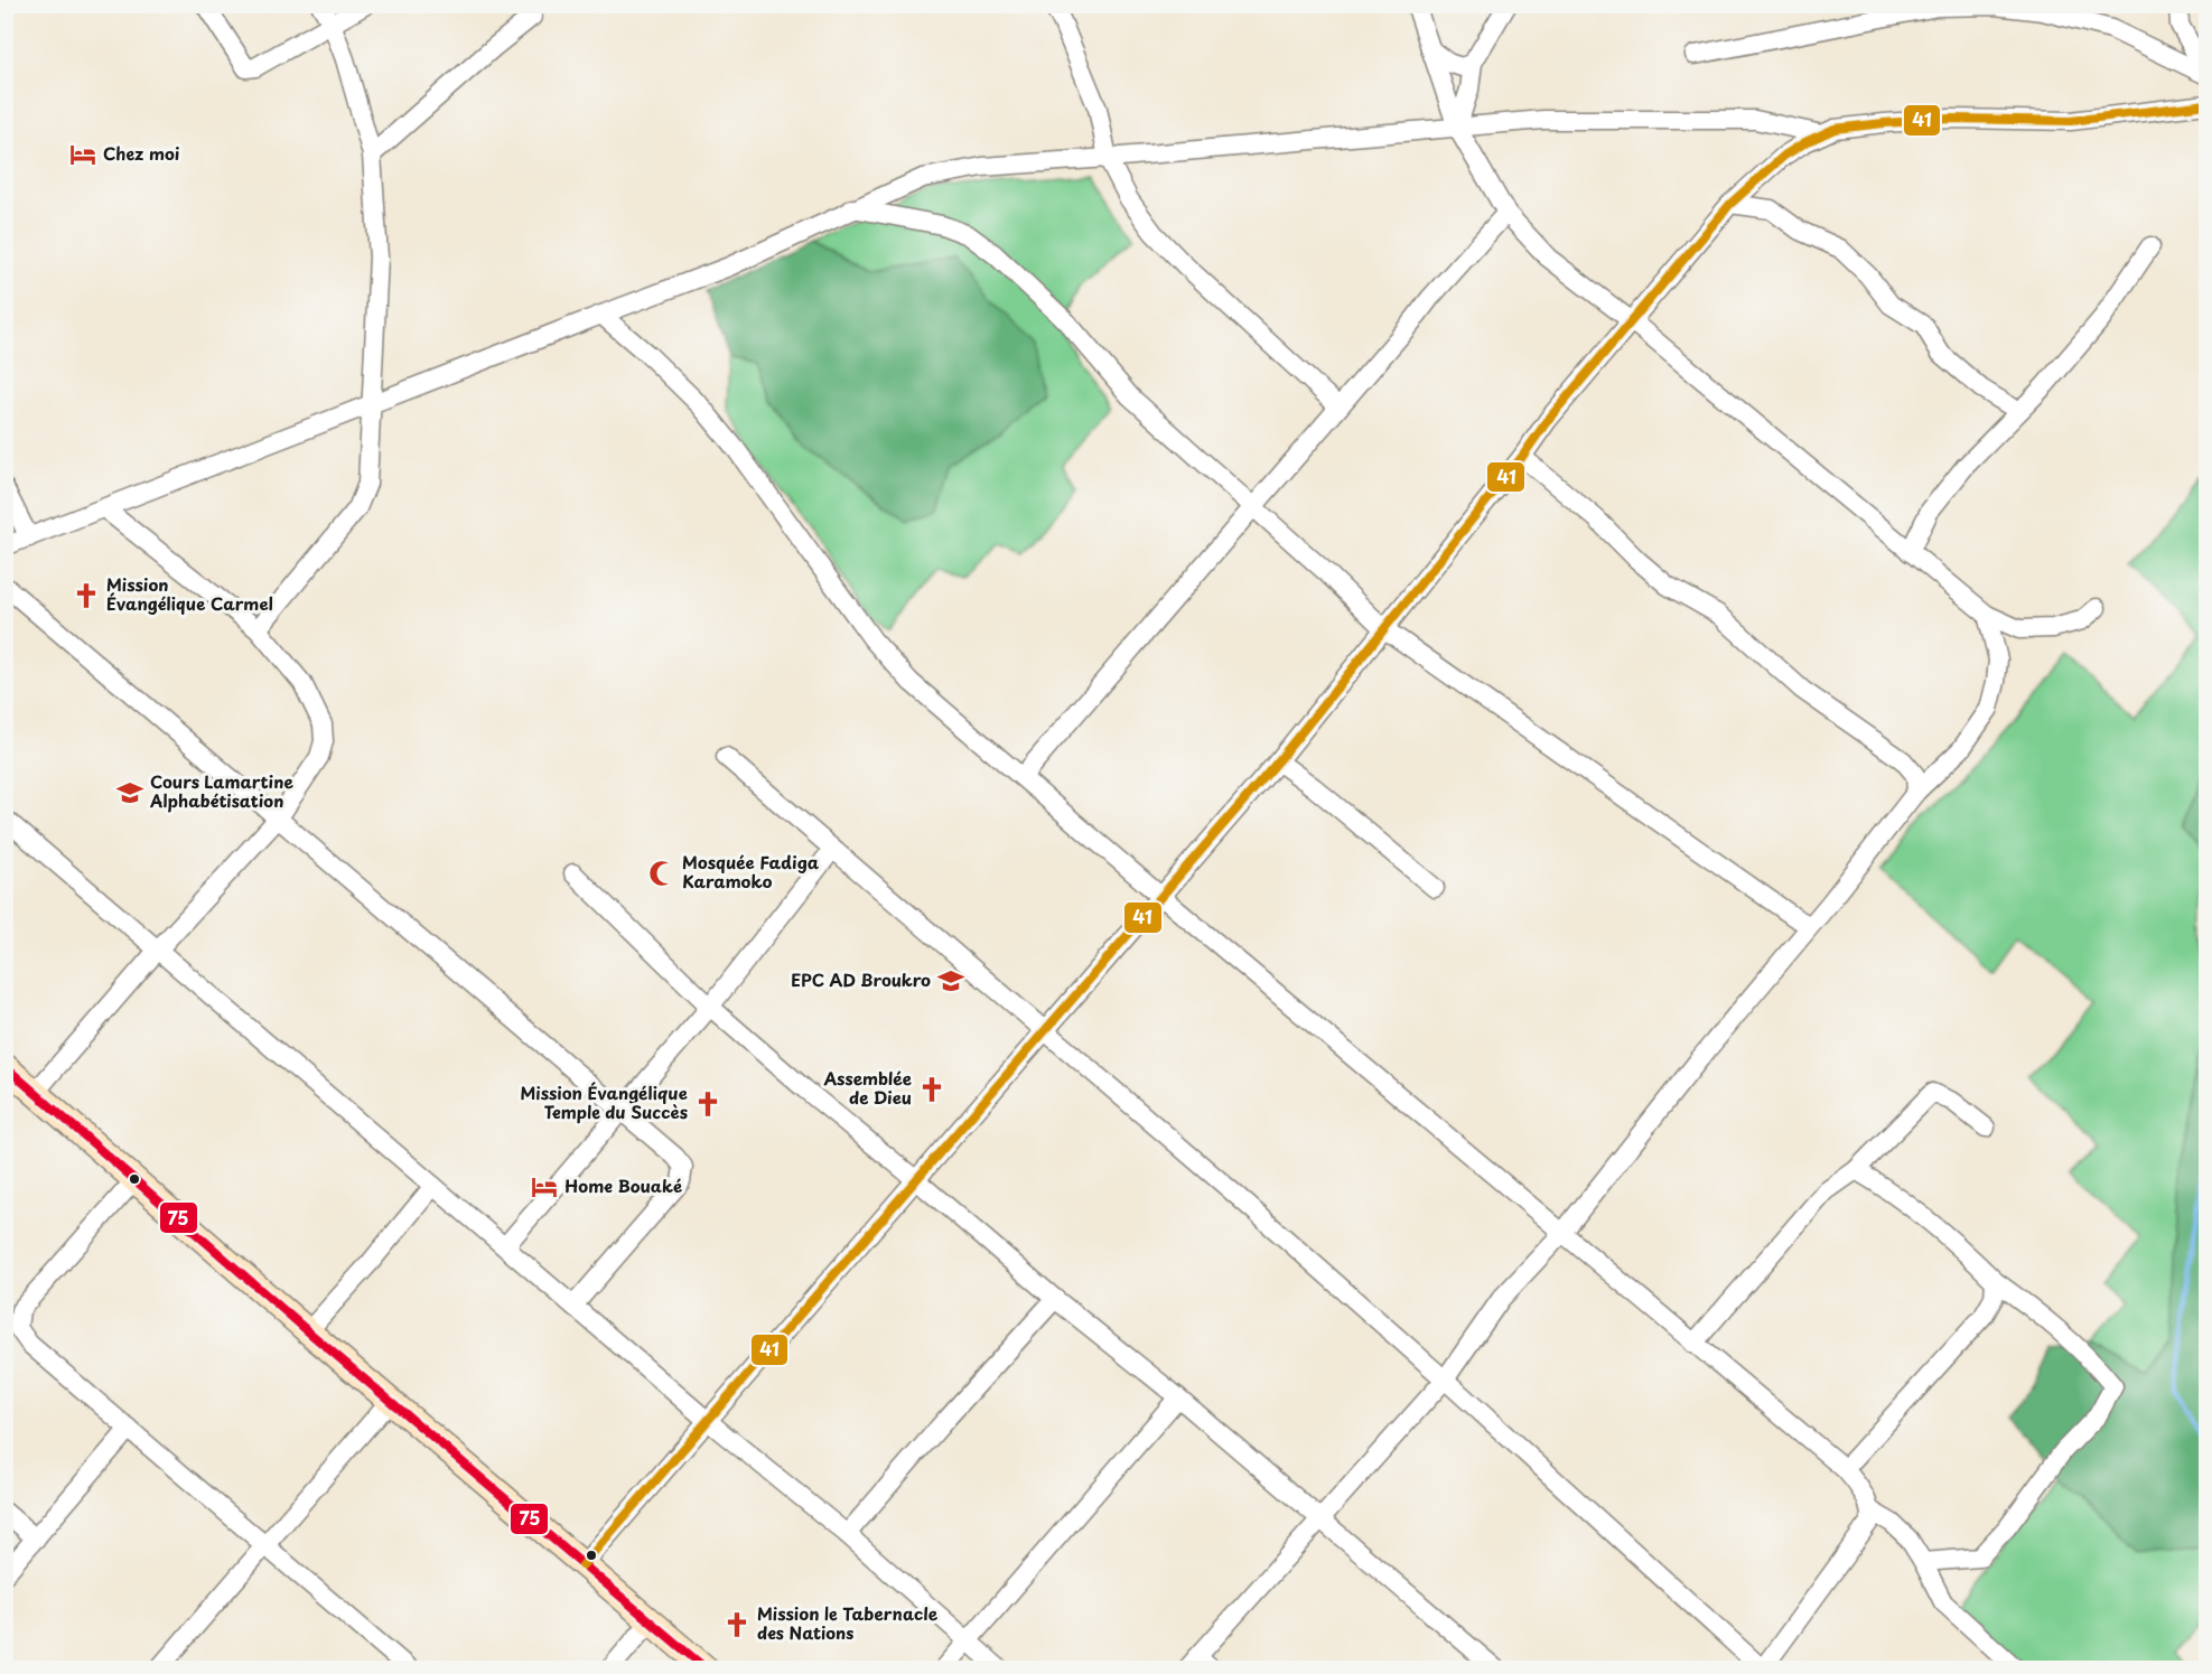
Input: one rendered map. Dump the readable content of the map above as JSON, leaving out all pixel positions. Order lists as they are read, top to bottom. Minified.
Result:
{"places":{"hotel":["Chez moi","Home Bouaké"],"church":["Mission Évangélique Carmel","Assemblée de Dieu","Mission Évangélique Temple du Succès","Mission le Tabernacle des Nations"],"school or university":["Cours Lamartine Alphabétisation","EPC AD Broukro"],"mosque":["Mosquée Fadiga Karamoko"]},"lines":["transit line 41","transit line 75"]}
